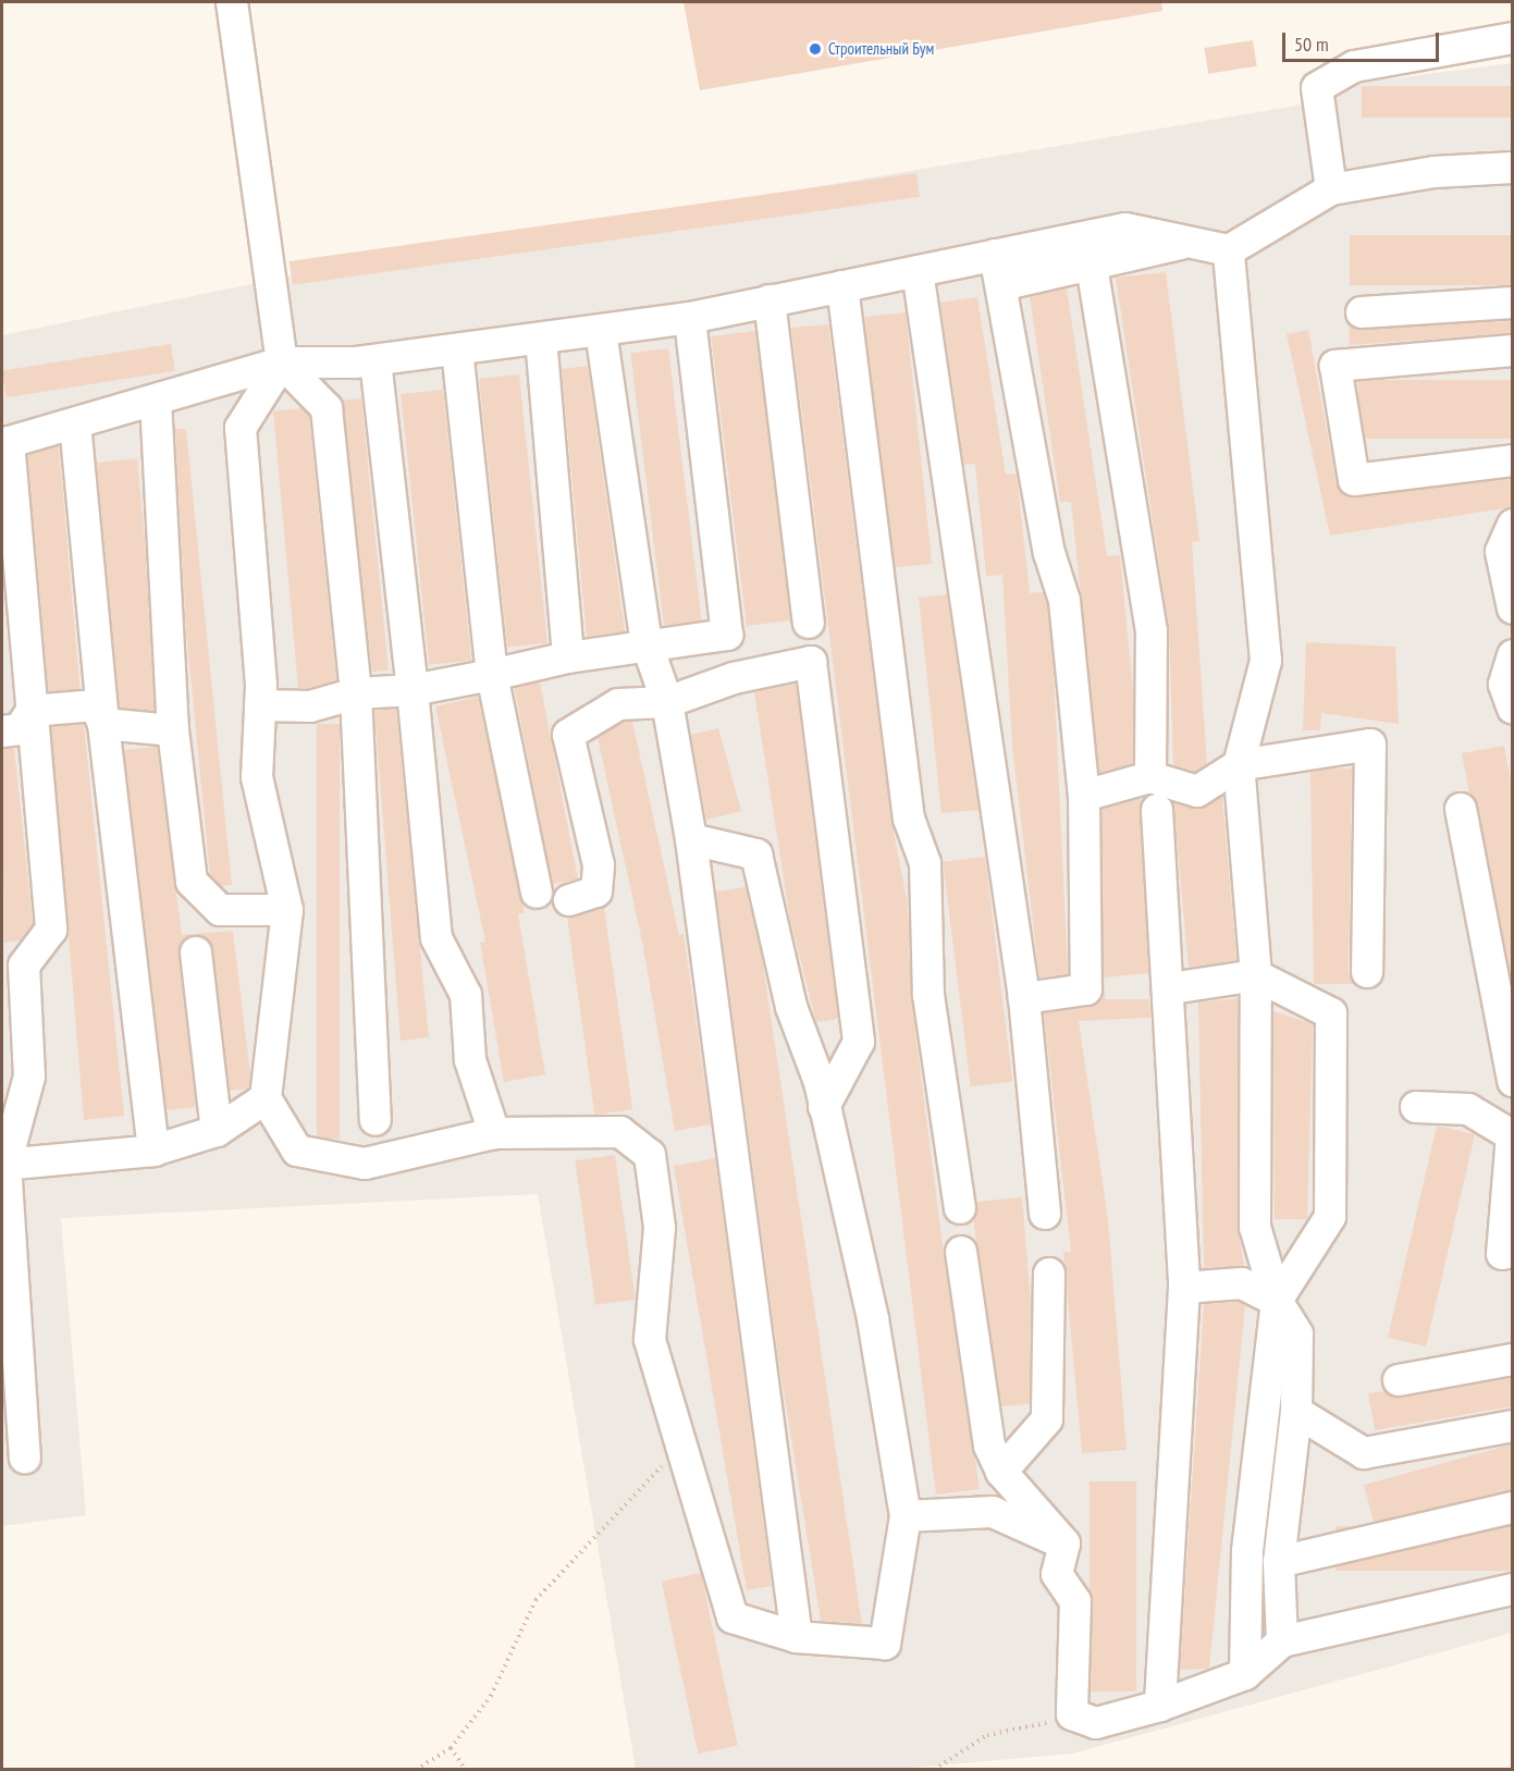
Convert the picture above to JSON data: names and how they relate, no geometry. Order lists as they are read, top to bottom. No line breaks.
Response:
{"places":["Строительный Бум"],"scale_bar":"50 m"}
